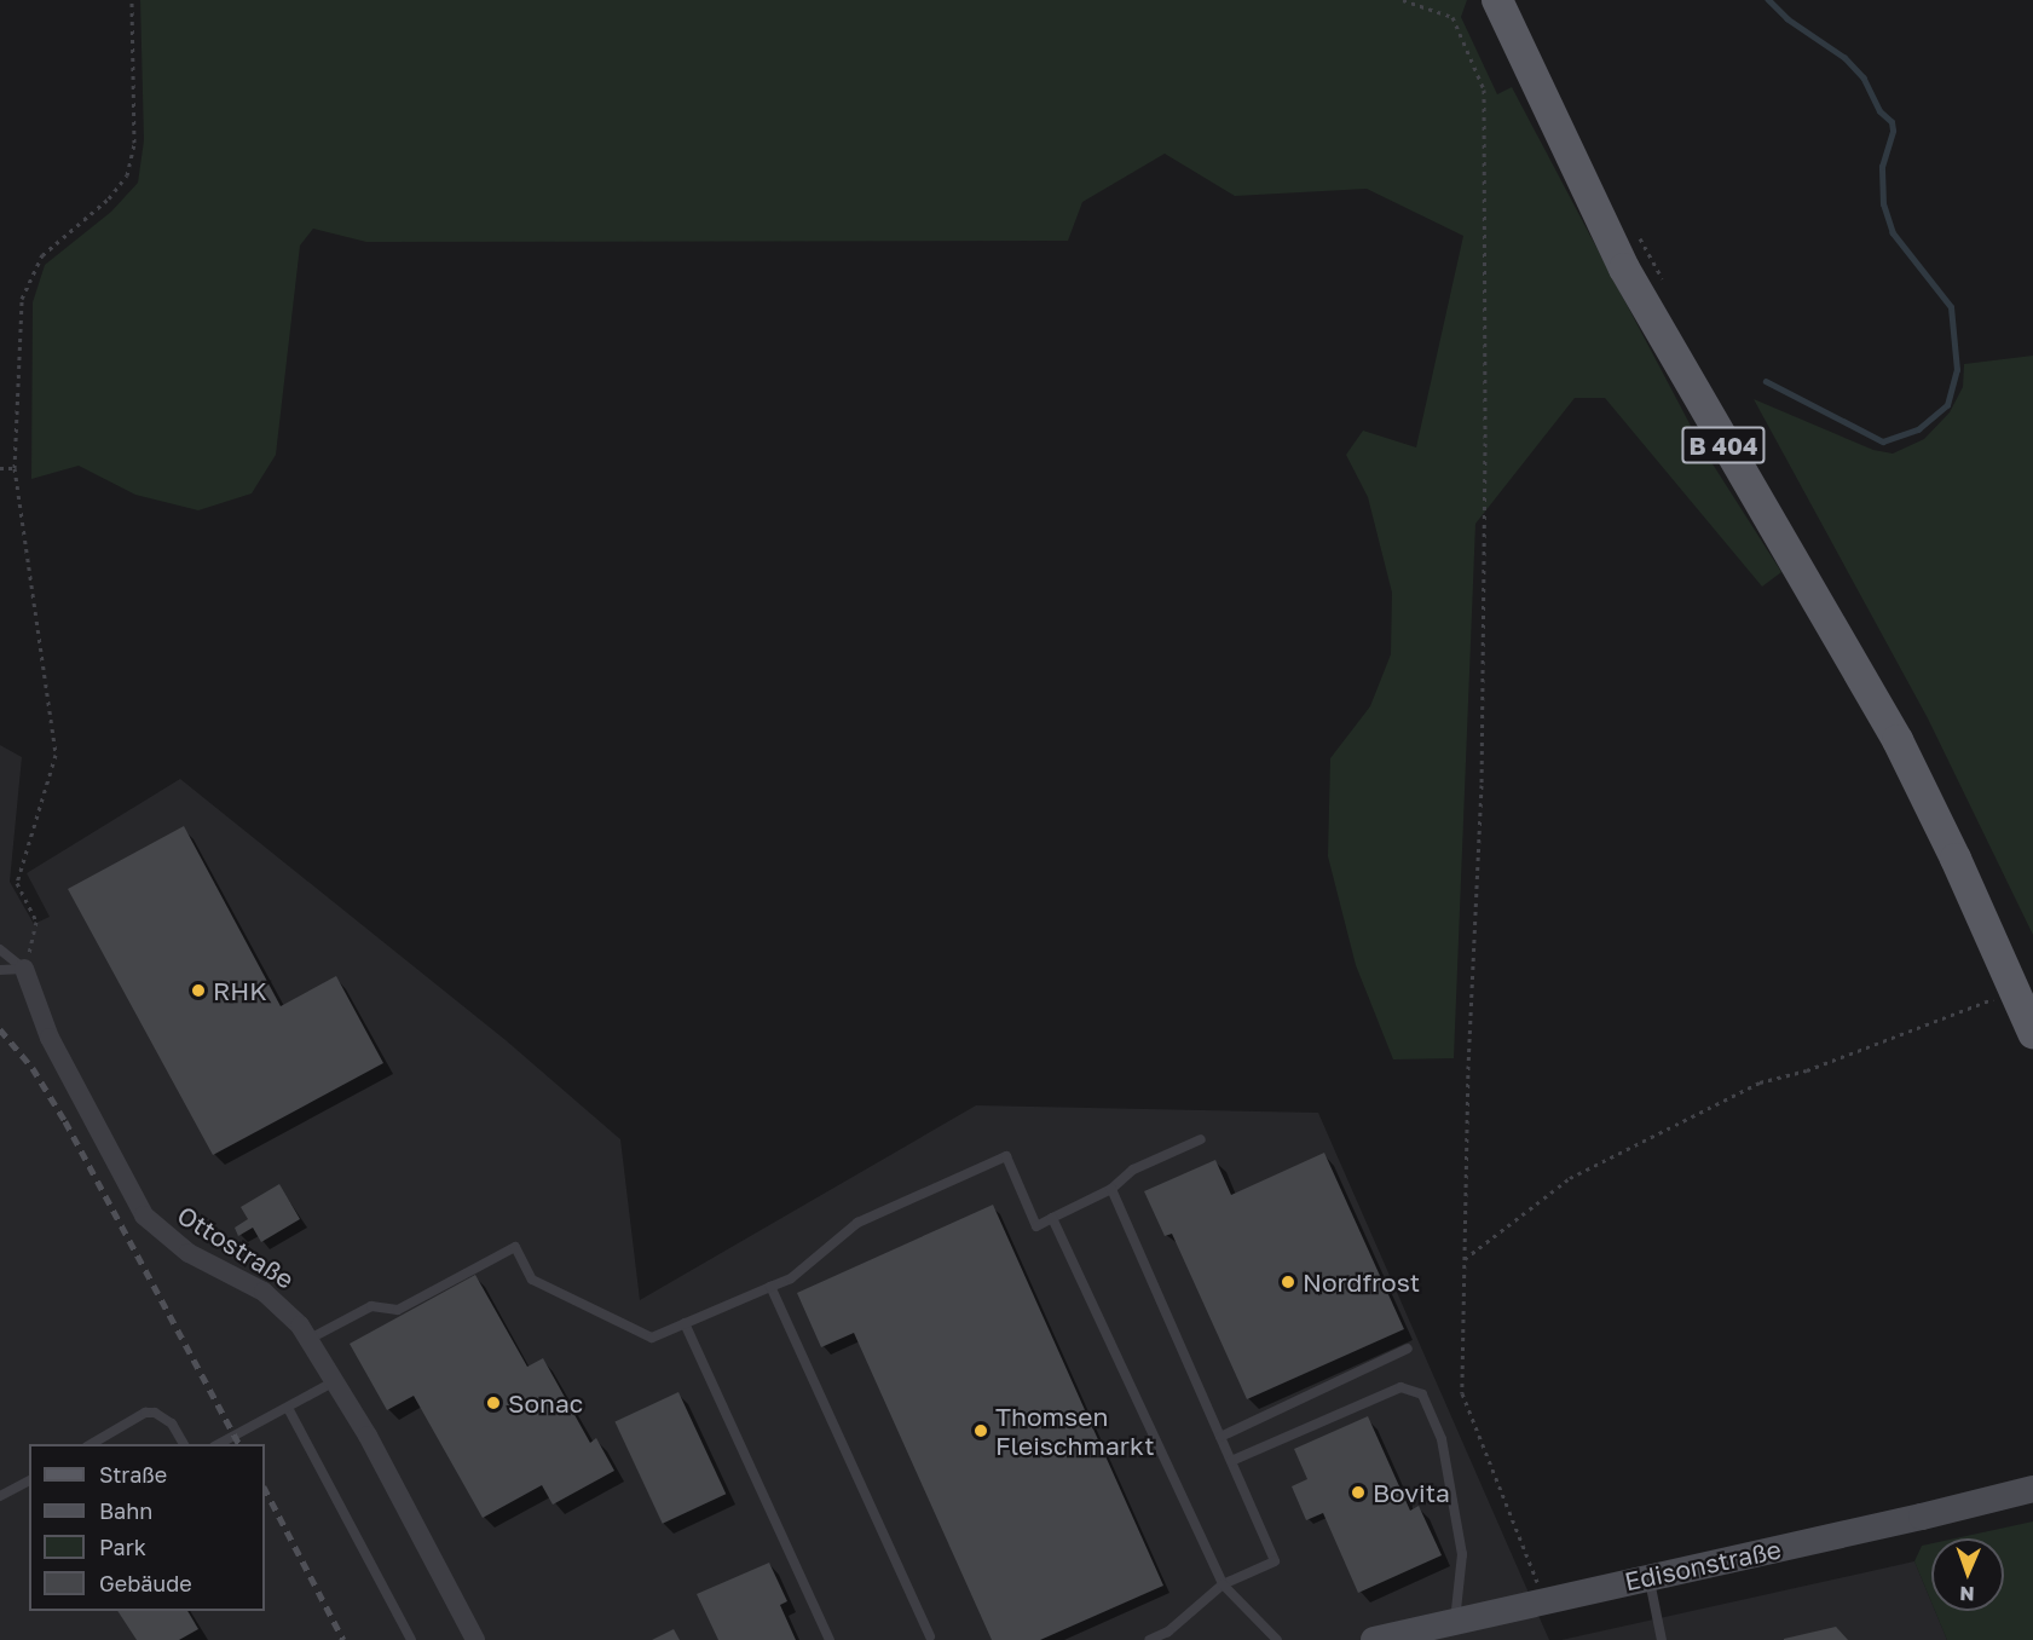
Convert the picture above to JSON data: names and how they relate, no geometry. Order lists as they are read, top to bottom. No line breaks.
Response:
{"streets":{"main road":["B 404"],"street":["Ottostraße","Edisonstraße"]},"places":["RHK","Nordfrost","Sonac","Thomsen Fleischmarkt","Bovita"],"legend":["Straße","Bahn","Park","Gebäude"],"north":"bottom"}
